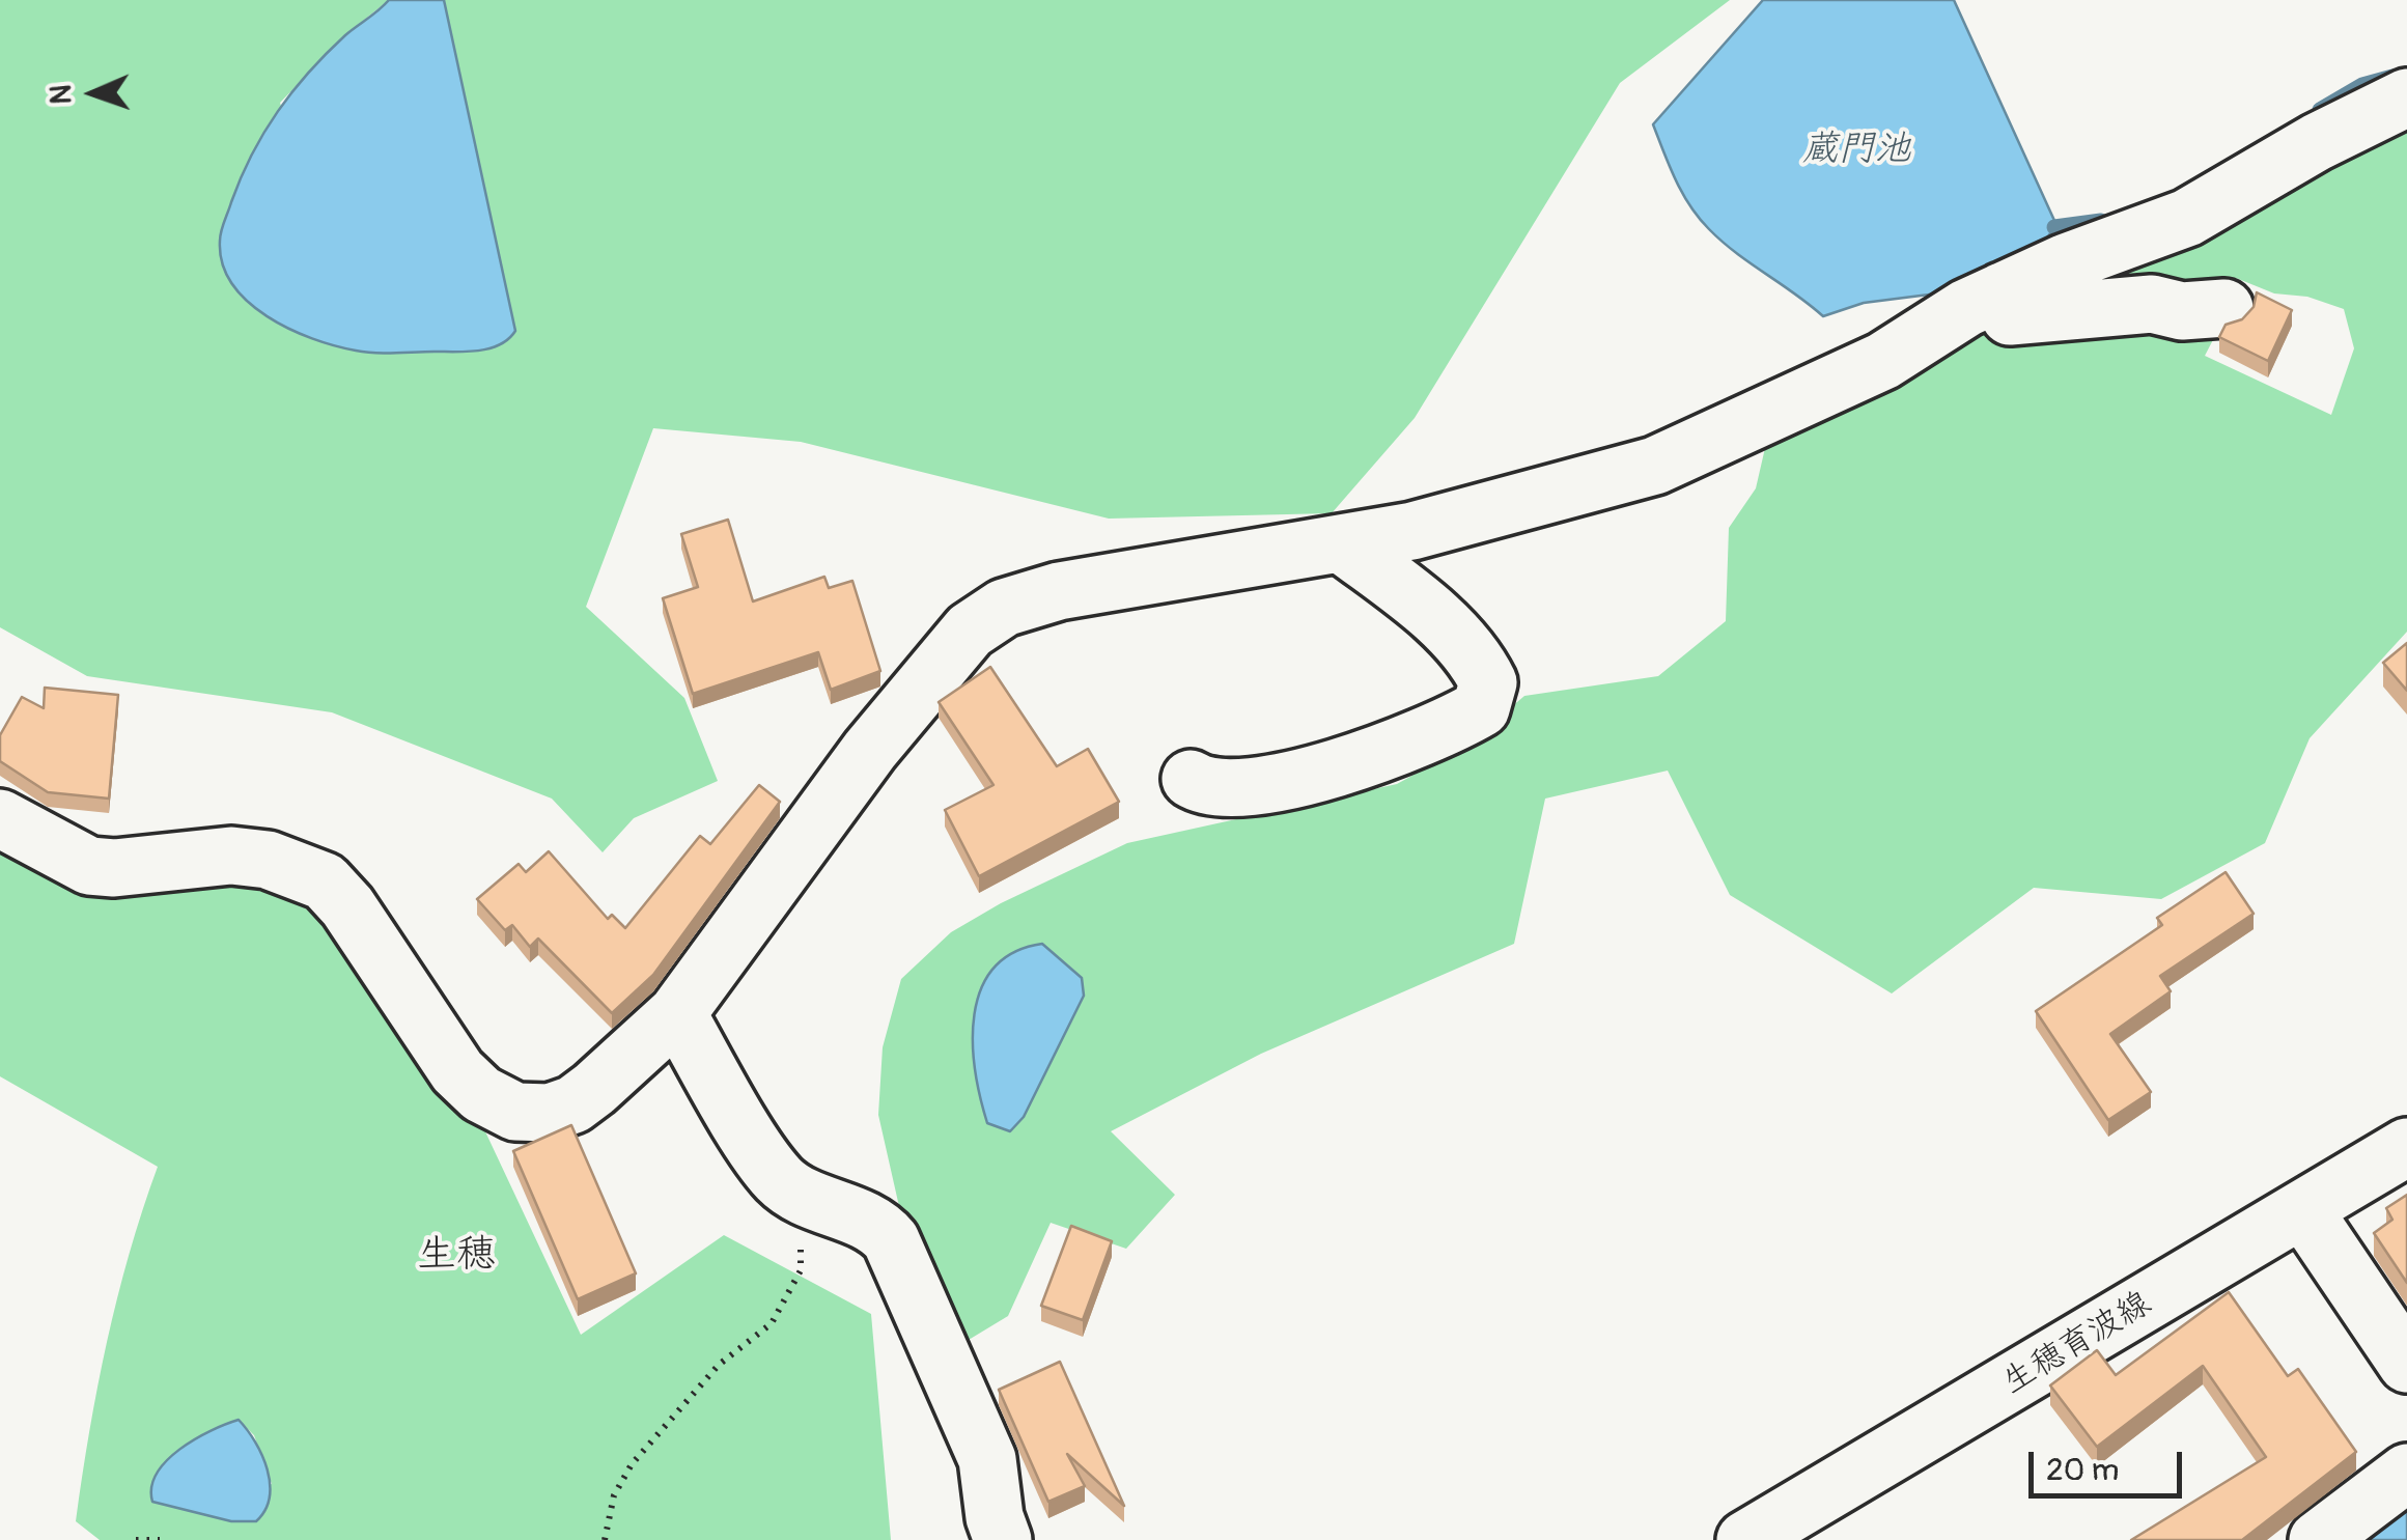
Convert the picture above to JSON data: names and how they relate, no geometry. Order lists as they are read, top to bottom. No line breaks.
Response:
{"streets":{"street":["生穂育波線"]},"districts":["生穂"],"water":["蔵門池"],"scale_bar":"20 m","north":"left"}
